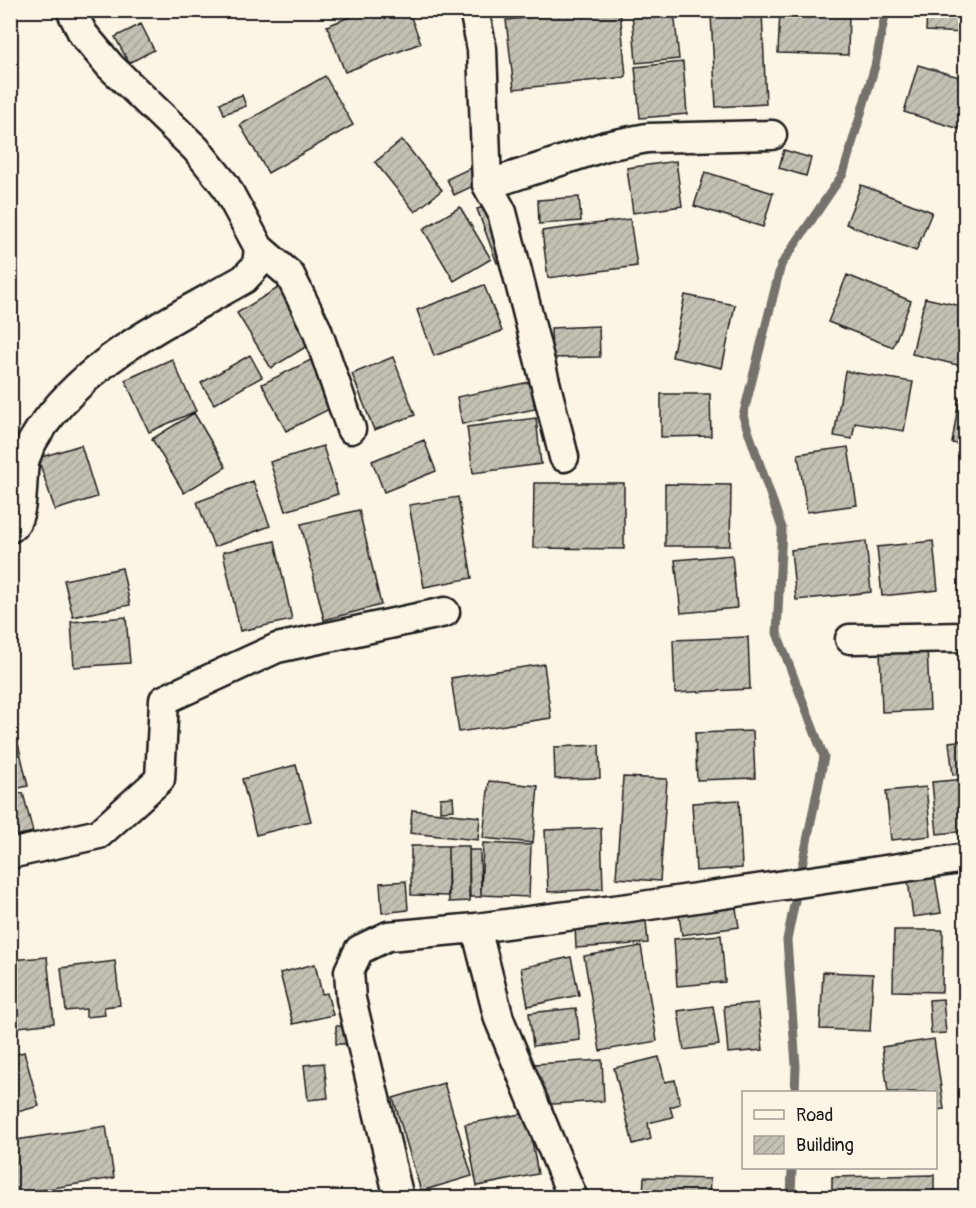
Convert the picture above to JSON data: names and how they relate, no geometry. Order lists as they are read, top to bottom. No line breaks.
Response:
{"legend":["Road","Building"]}
